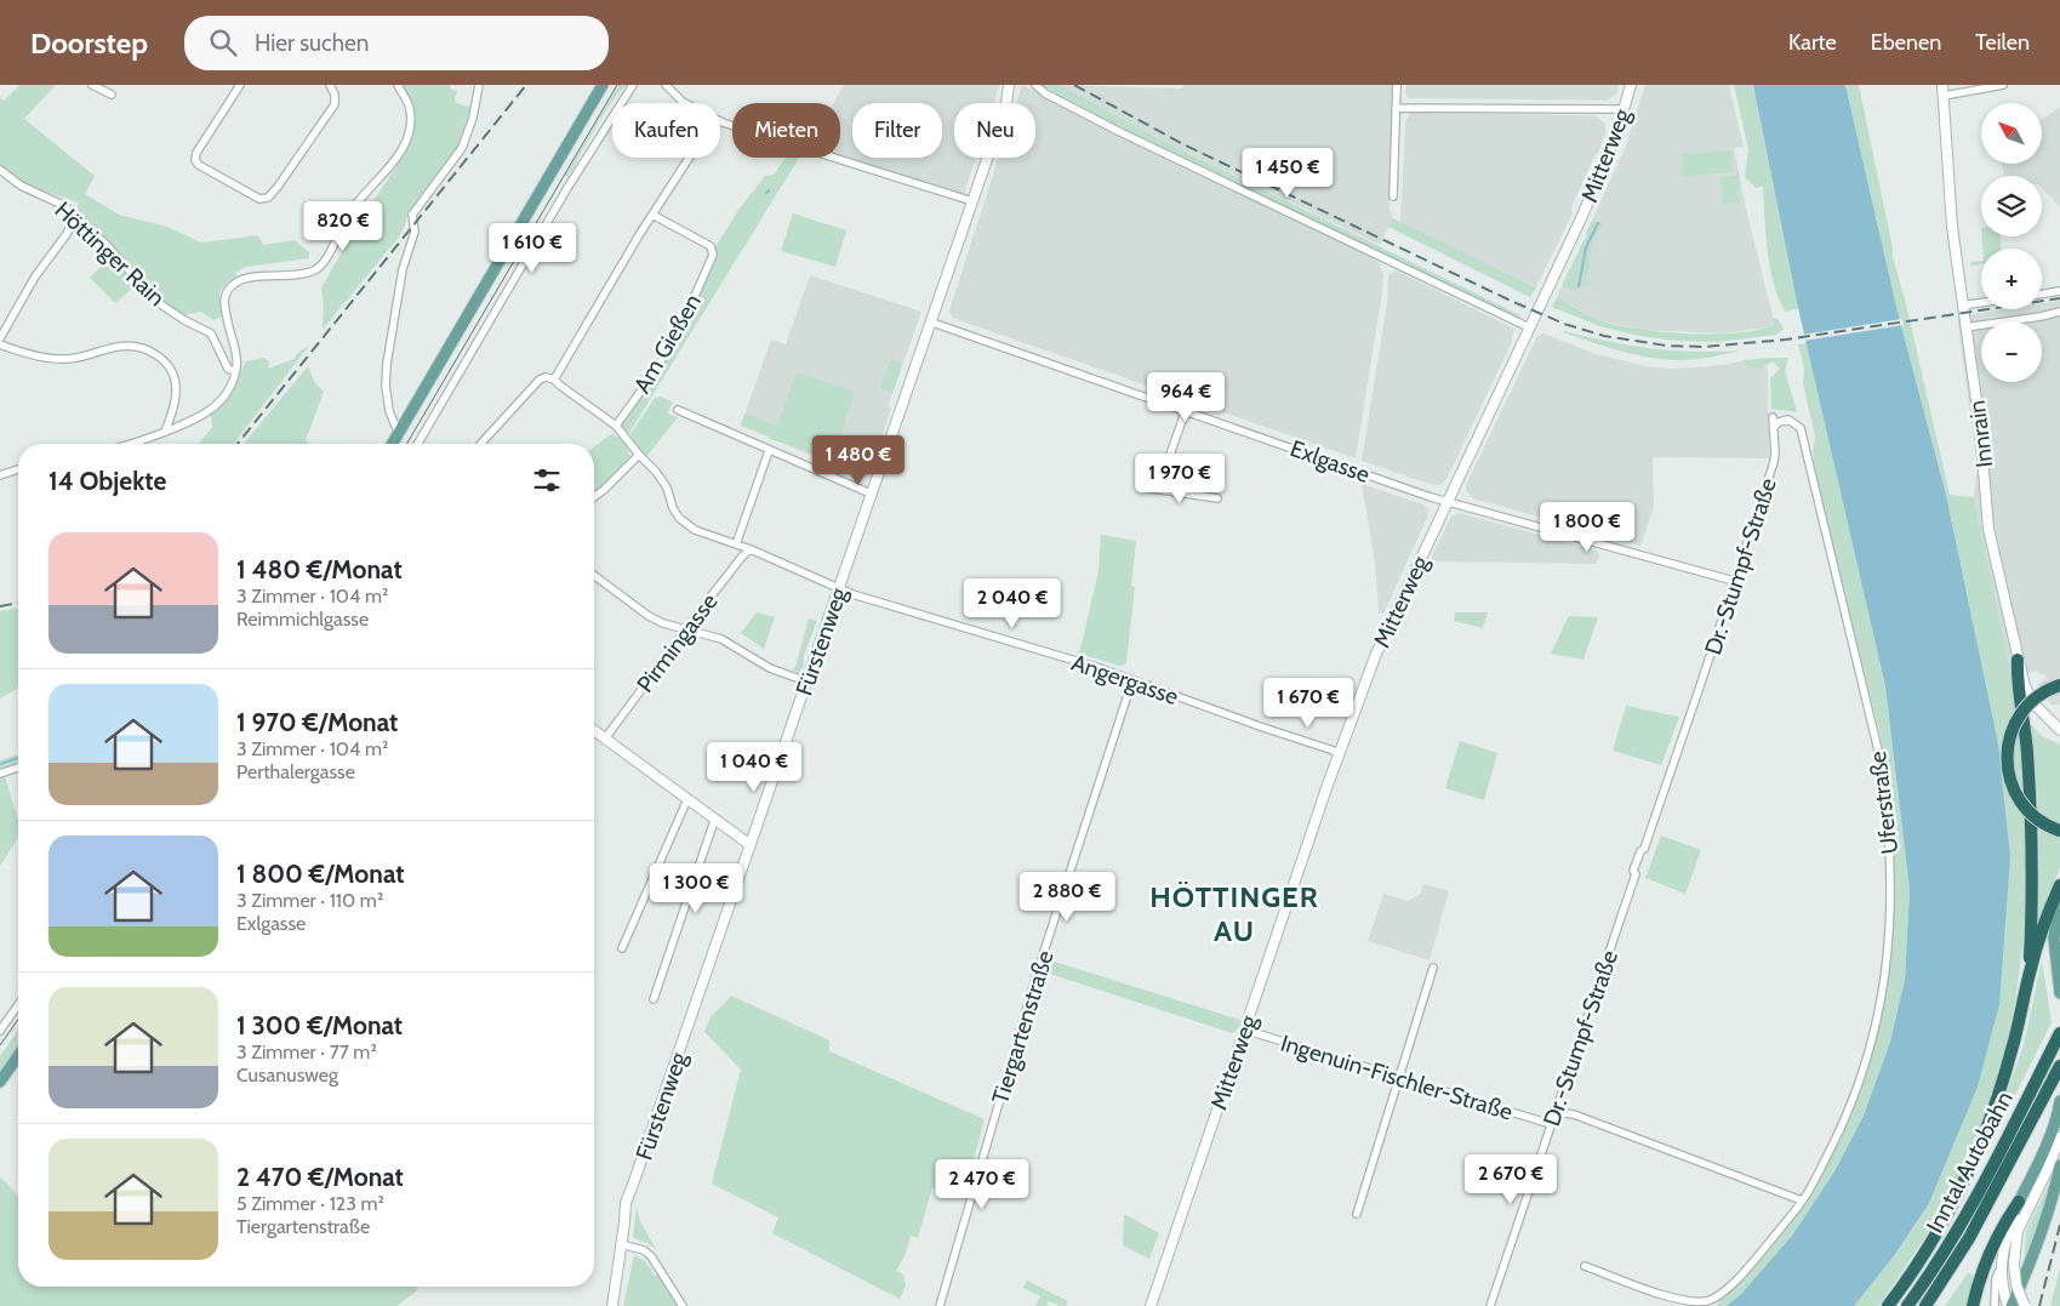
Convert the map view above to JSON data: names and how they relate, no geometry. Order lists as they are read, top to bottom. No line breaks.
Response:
{"streets":{"highway":["Inntal Autobahn"],"street":["Mitterweg","Höttinger Rain","Am Gießen","Innrain","Exlgasse","Dr.-Stumpf-Straße","Fürstenweg","Pirmingasse","Angergasse","Uferstraße","Tiergartenstraße","Ingenuin-Fischler-Straße"]},"crossings":[["Mitterweg","Exlgasse"],["Mitterweg","Angergasse"],["Mitterweg","Ingenuin-Fischler-Straße"],["Am Gießen","Angergasse"],["Exlgasse","Dr.-Stumpf-Straße"],["Exlgasse","Fürstenweg"],["Dr.-Stumpf-Straße","Uferstraße"],["Dr.-Stumpf-Straße","Ingenuin-Fischler-Straße"],["Fürstenweg","Angergasse"],["Pirmingasse","Angergasse"],["Angergasse","Tiergartenstraße"]],"districts":["HÖTTINGER AU"],"north":"top left","page":{"header":"Doorstep","search":"Hier suchen","nav":["Karte","Ebenen","Teilen"],"map_buttons":["+","−"],"chip":["Kaufen","Mieten","Filter","Neu"],"price":["1 450 €","820 €","1 610 €","964 €","1 480 €","1 970 €","1 800 €","2 040 €","1 670 €","1 040 €","1 300 €","2 880 €","2 670 €","2 470 €"],"heading":"14 Objekte","list":[{"name":"1 480 €/Monat","note":"3 Zimmer · 104 m² · Reimmichlgasse"},{"name":"1 970 €/Monat","note":"3 Zimmer · 104 m² · Perthalergasse"},{"name":"1 800 €/Monat","note":"3 Zimmer · 110 m² · Exlgasse"},{"name":"1 300 €/Monat","note":"3 Zimmer · 77 m² · Cusanusweg"},{"name":"2 470 €/Monat","note":"5 Zimmer · 123 m² · Tiergartenstraße"}]}}
